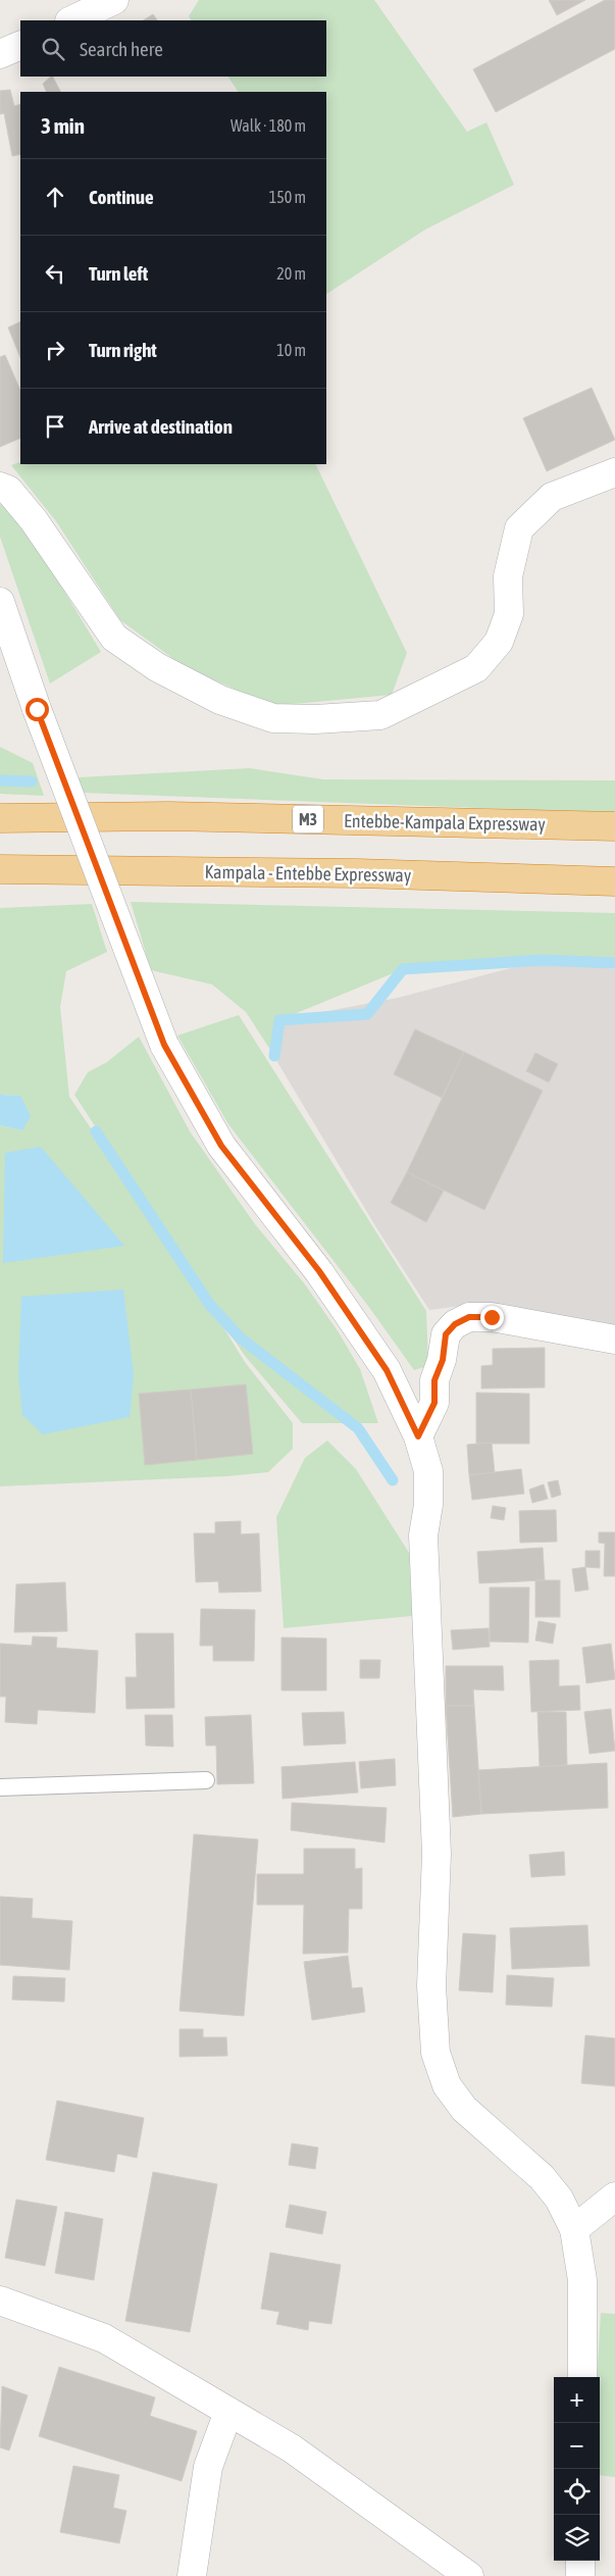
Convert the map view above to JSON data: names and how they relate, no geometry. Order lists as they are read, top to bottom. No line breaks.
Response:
{"streets":{"highway":["M3","Entebbe-Kampala Expressway","Kampala - Entebbe Expressway"]},"page":{"search":"Search here","heading":["3 min","Walk · 180 m"],"list":[["Continue","150 m"],["Turn left","20 m"],["Turn right","10 m"],"Arrive at destination"],"map_buttons":["+","−"]}}
